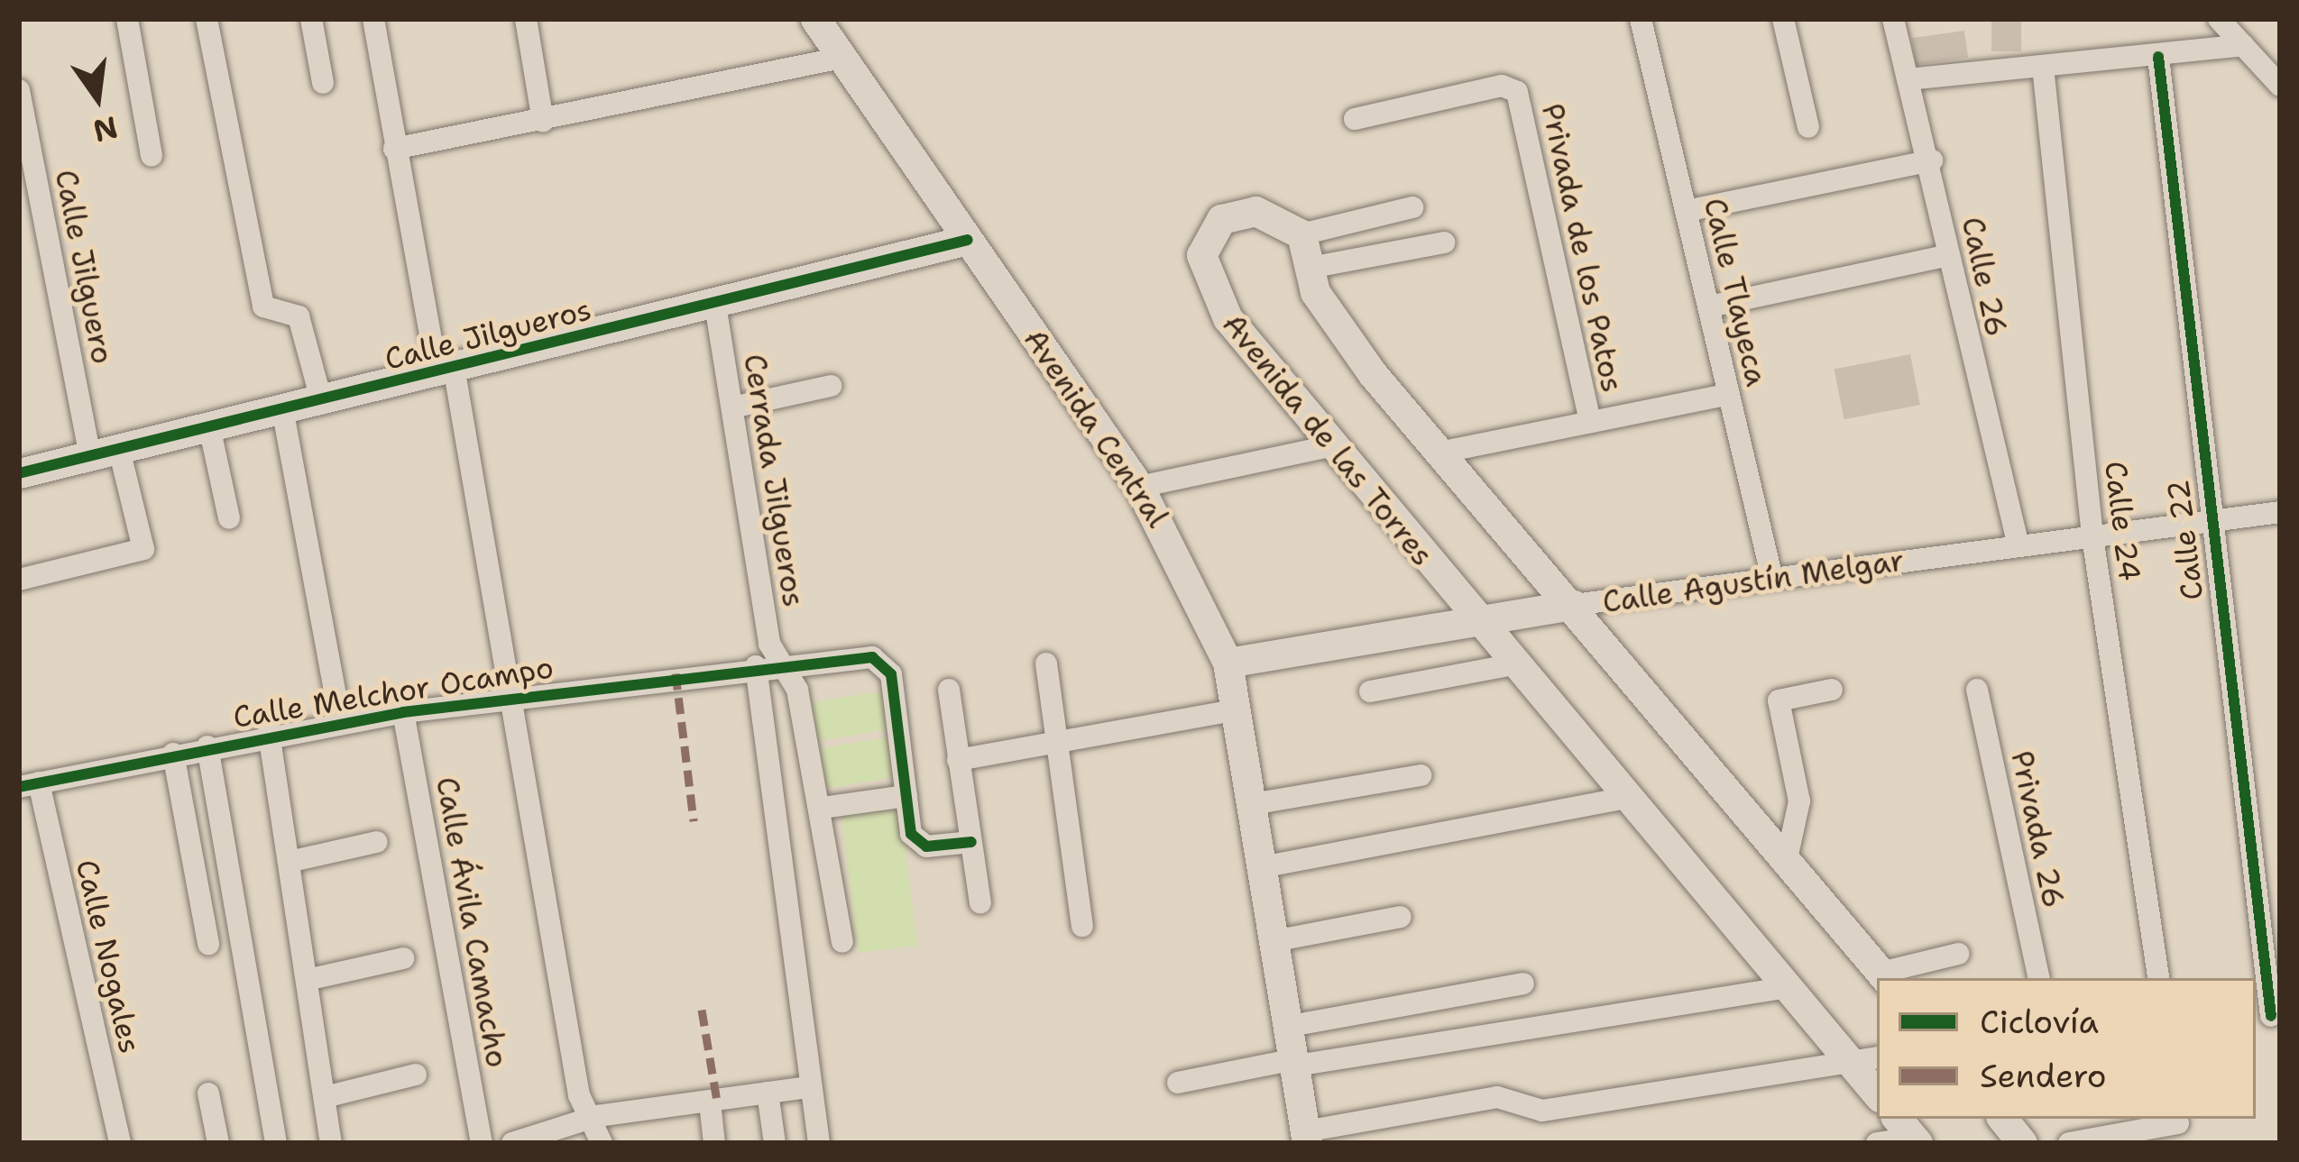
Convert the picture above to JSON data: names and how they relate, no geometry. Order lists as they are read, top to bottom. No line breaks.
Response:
{"streets":{"main road":["Calle Jilgueros","Avenida Central","Avenida de las Torres","Calle Agustín Melgar"],"street":["Privada de los Patos","Calle Jilguero","Calle 26","Calle Tlayeca","Cerrada Jilgueros","Calle 24","Calle 22","Calle Melchor Ocampo","Privada 26","Calle Ávila Camacho","Calle Nogales"]},"crossings":[["Calle Jilguero","Calle Jilgueros"],["Calle 26","Calle Agustín Melgar"],["Calle Tlayeca","Calle Agustín Melgar"],["Calle Jilgueros","Avenida Central"],["Calle Jilgueros","Cerrada Jilgueros"],["Avenida Central","Calle Agustín Melgar"],["Avenida de las Torres","Calle Agustín Melgar"],["Cerrada Jilgueros","Calle Melchor Ocampo"],["Calle 24","Calle Agustín Melgar"],["Calle 22","Calle Agustín Melgar"],["Calle Melchor Ocampo","Calle Ávila Camacho"],["Calle Melchor Ocampo","Calle Nogales"]],"legend":["Ciclovía","Sendero"],"north":"bottom"}
